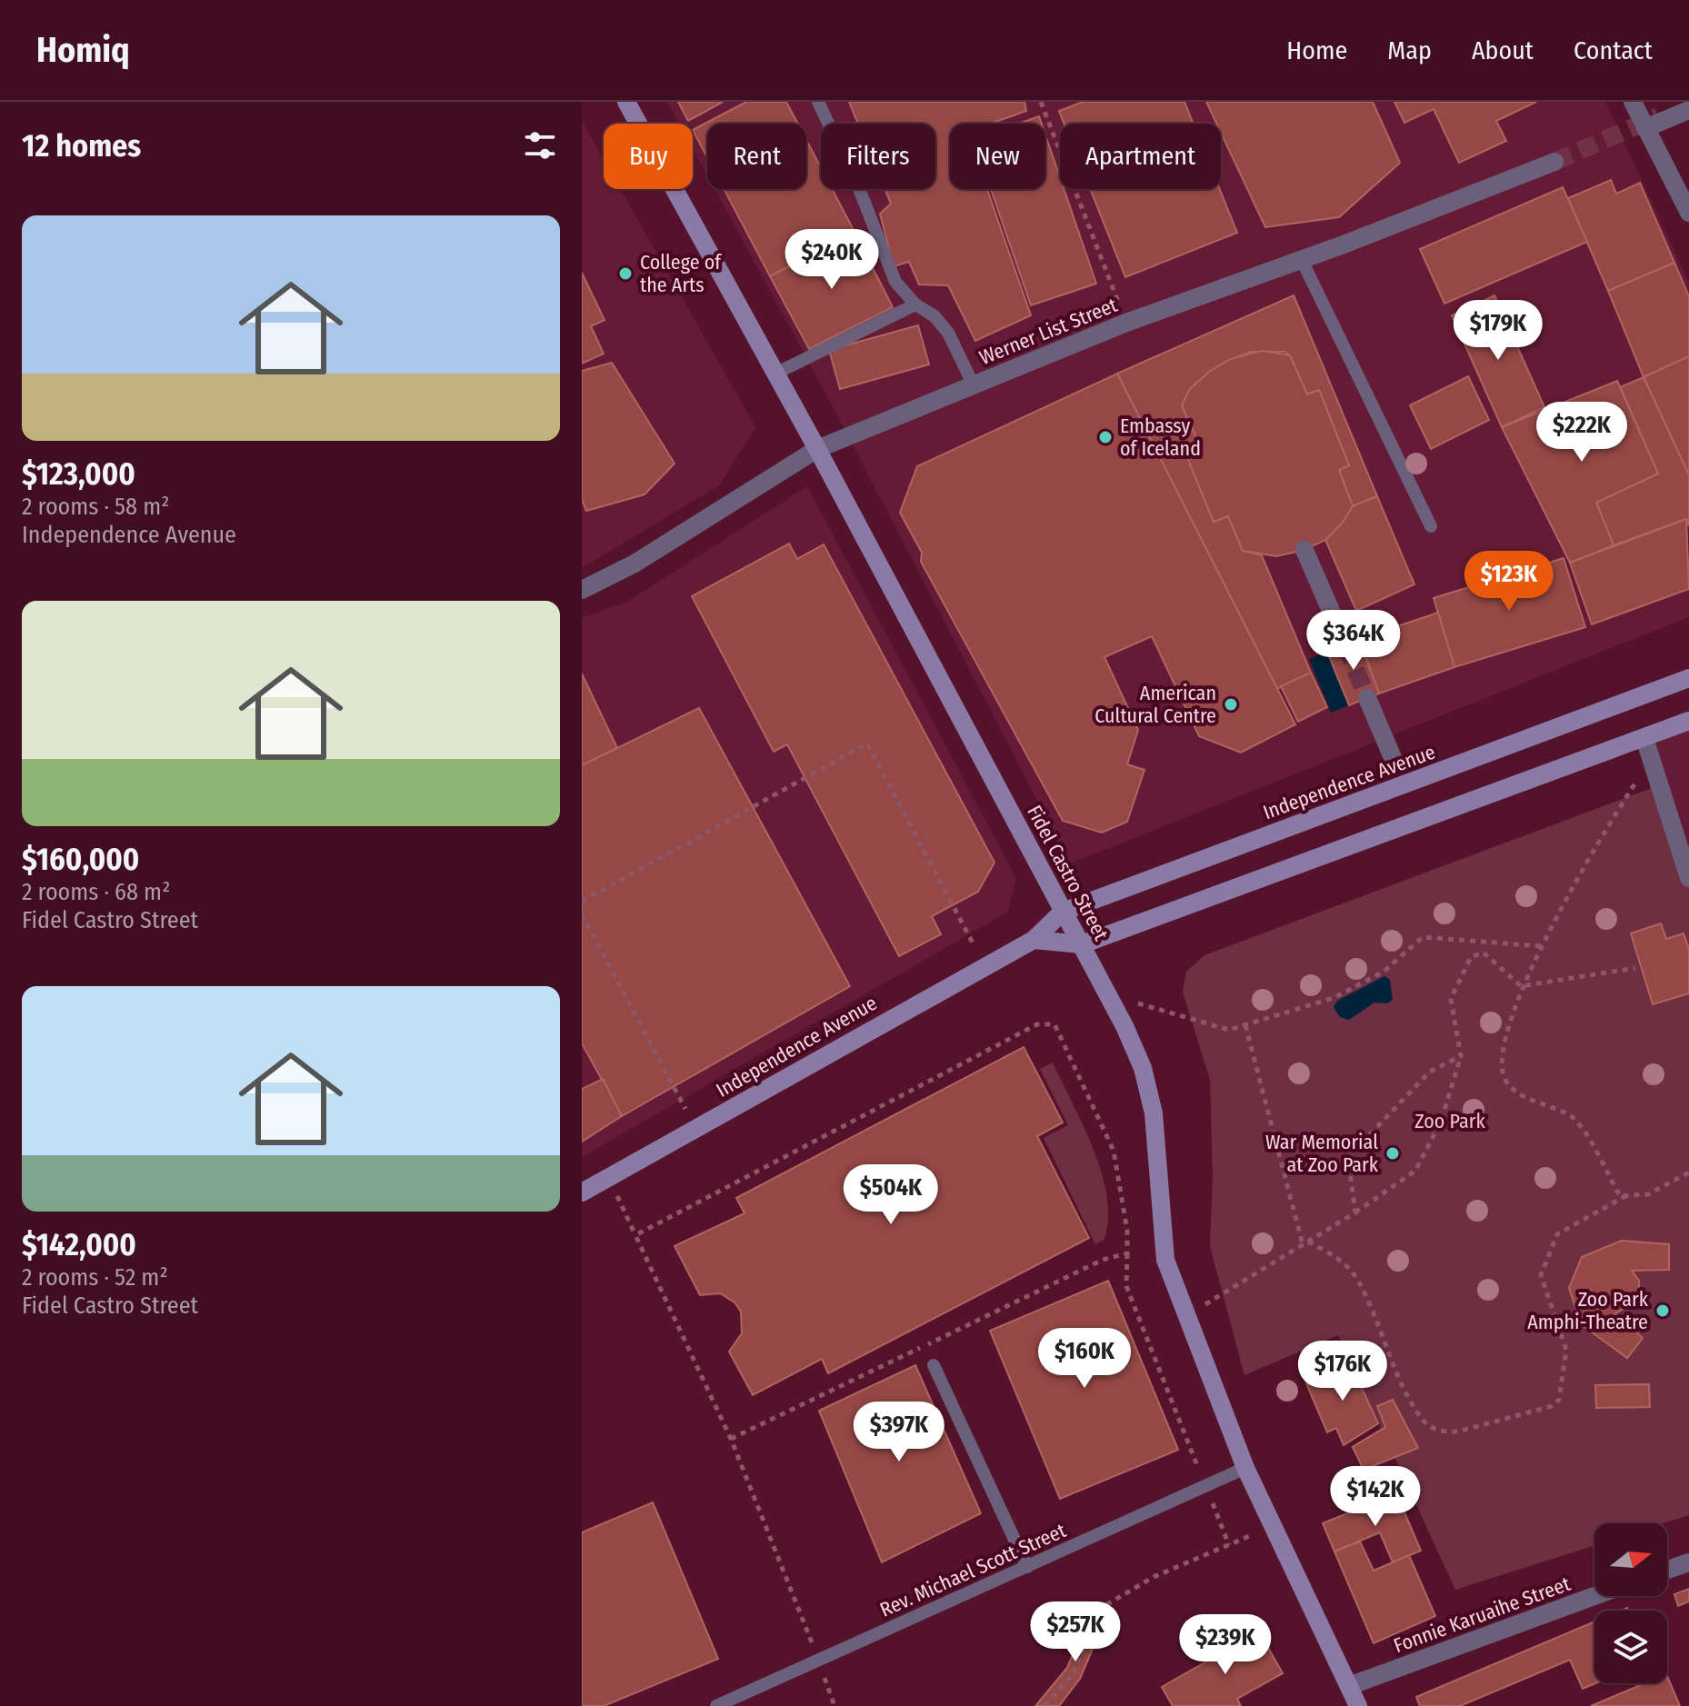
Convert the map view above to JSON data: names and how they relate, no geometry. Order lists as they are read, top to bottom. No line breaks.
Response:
{"streets":{"main road":["Independence Avenue","Fidel Castro Street"],"street":["Werner List Street","Fonnie Karuaihe Street"],"lane":["Rev. Michael Scott Street"]},"crossings":[["Werner List Street","Fidel Castro Street"],["Independence Avenue","Fidel Castro Street"],["Fidel Castro Street","Rev. Michael Scott Street"],["Fidel Castro Street","Fonnie Karuaihe Street"]],"parks":["Zoo Park"],"places":["College of the Arts","Embassy of Iceland","American Cultural Centre","War Memorial at Zoo Park","Zoo Park Amphi-Theatre"],"north":"right","page":{"header":"Homiq","nav":["Home","Map","About","Contact"],"heading":"12 homes","chip":["Buy","Rent","Filters","New","Apartment"],"list":[{"name":"$123,000","note":"2 rooms · 58 m² · Independence Avenue"},{"name":"$160,000","note":"2 rooms · 68 m² · Fidel Castro Street"},{"name":"$142,000","note":"2 rooms · 52 m² · Fidel Castro Street"}],"price":["$240K","$179K","$222K","$123K","$364K","$504K","$160K","$176K","$397K","$142K","$257K","$239K"]}}
